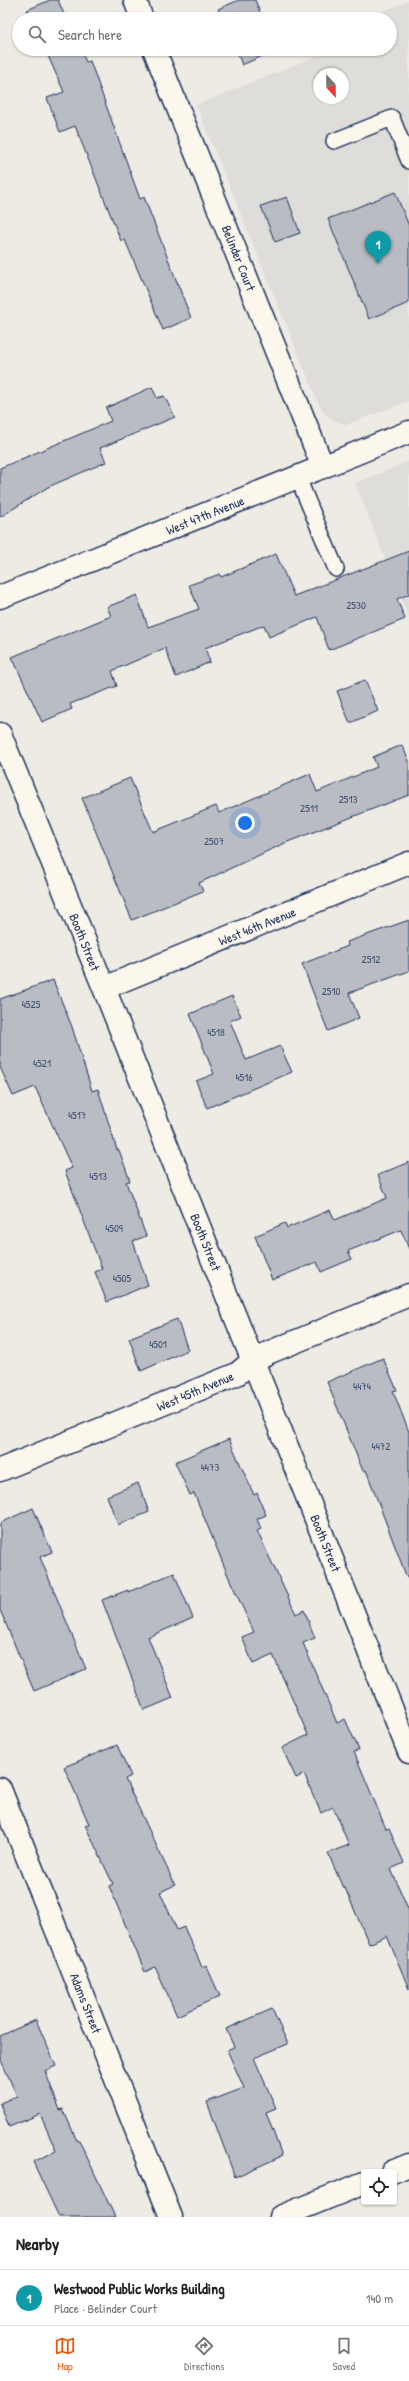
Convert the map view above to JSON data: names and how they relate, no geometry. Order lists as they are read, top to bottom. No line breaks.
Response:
{"streets":{"street":["Belinder Court","West 47th Avenue","West 46th Avenue","Booth Street","West 45th Avenue","Adams Street"]},"crossings":[["Belinder Court","West 47th Avenue"],["West 46th Avenue","Booth Street"],["Booth Street","West 45th Avenue"]],"house_numbers":["2530","2513","2511","2507","2512","2510","4525","4518","4521","4516","4517","4513","4509","4505","4501","4474","4472","4473"],"north":"bottom","page":{"search":"Search here","pins":"1","heading":"Nearby","list":[{"mark":"1","name":"Westwood Public Works Building","note":"Place · Belinder Court","value":"140 m"}],"nav":["Map","Directions","Saved"]}}
